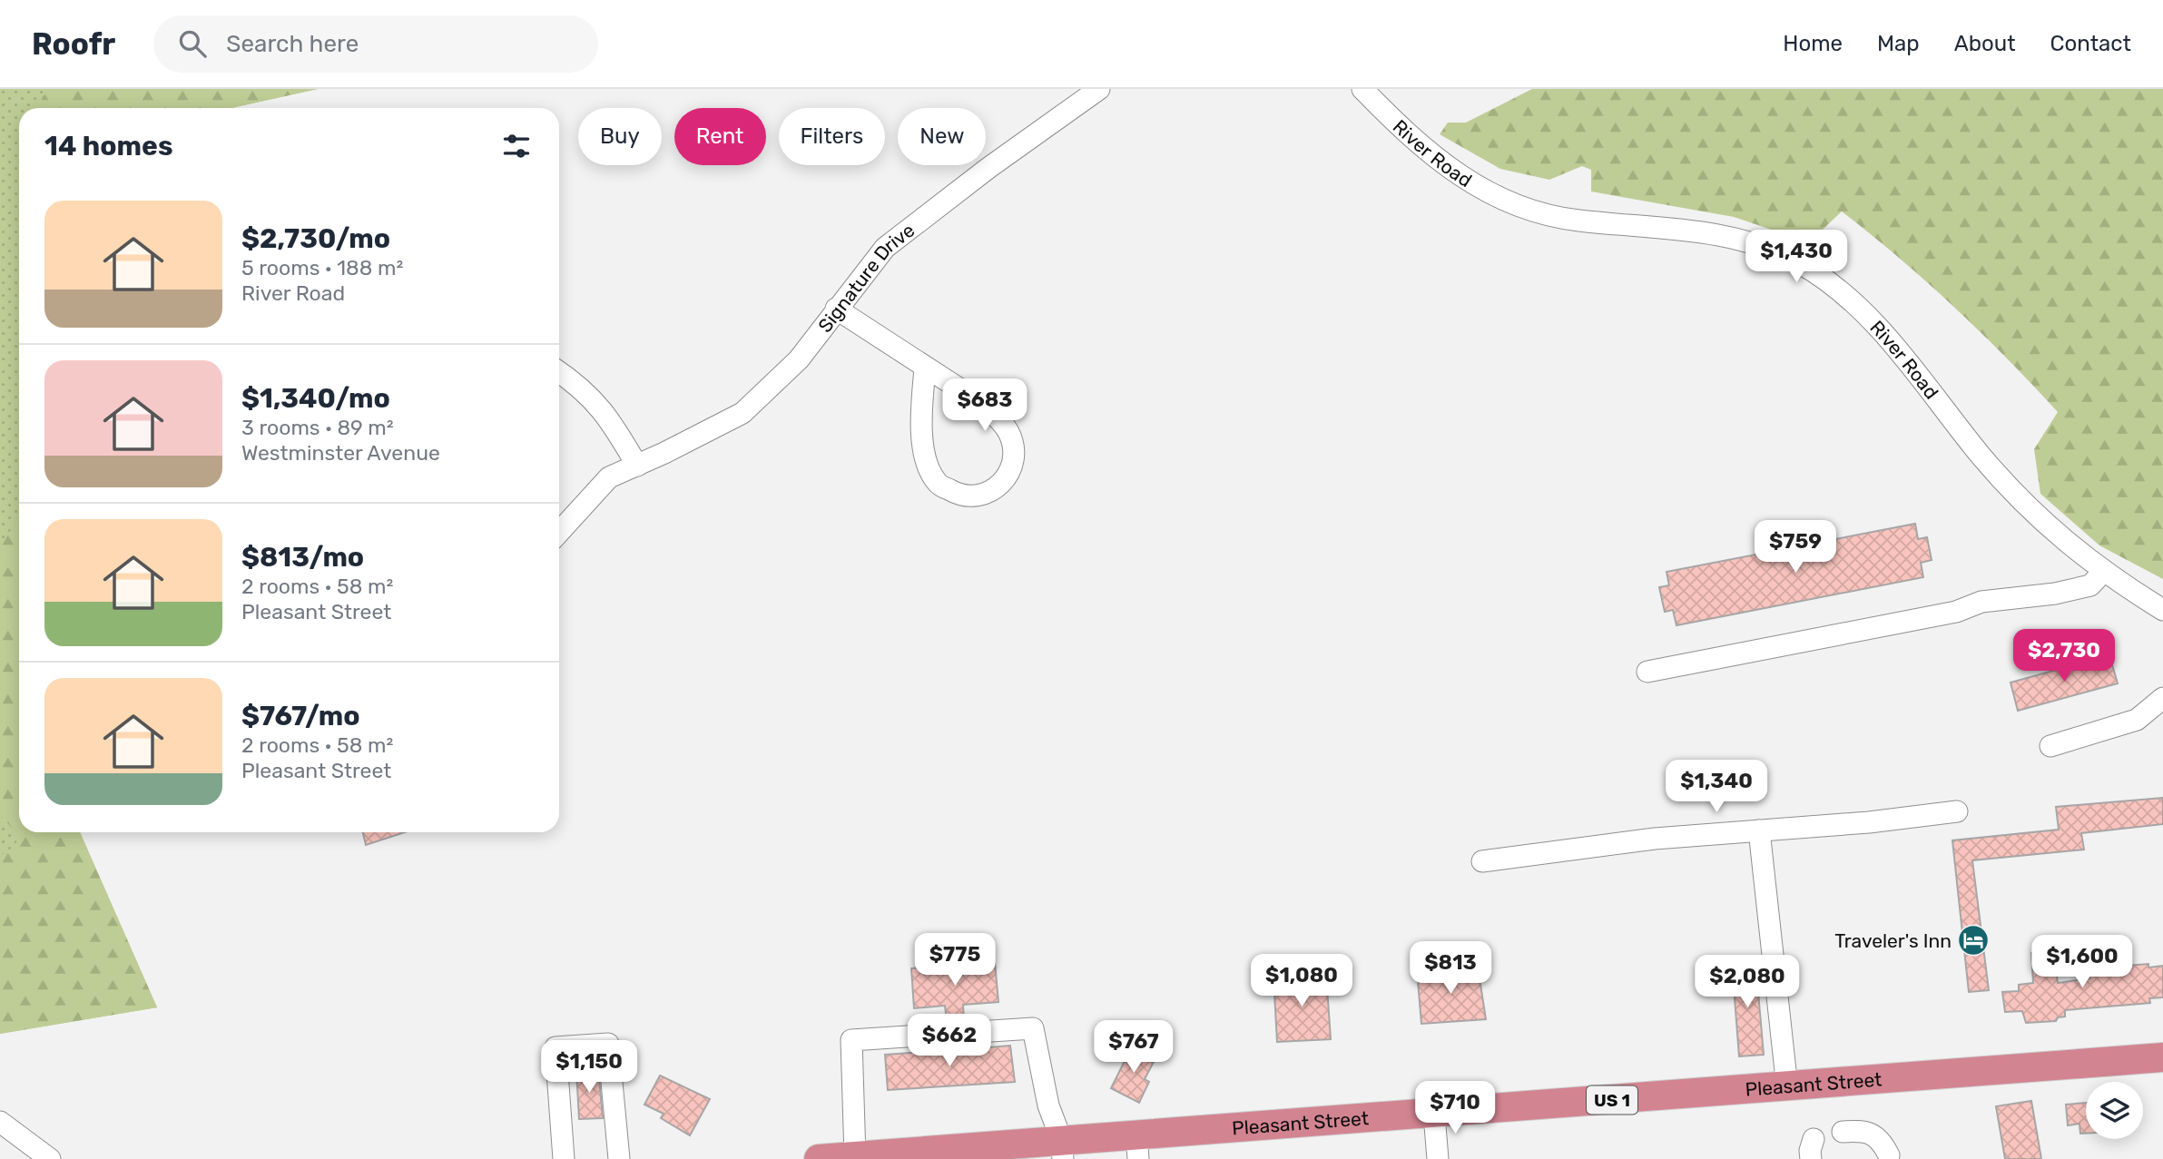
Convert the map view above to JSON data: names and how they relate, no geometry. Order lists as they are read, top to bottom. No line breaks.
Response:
{"streets":{"highway":["Pleasant Street","US 1"],"street":["River Road","Signature Drive"]},"places":{"hotel":["Traveler's Inn"]},"page":{"header":"Roofr","search":"Search here","nav":["Home","Map","About","Contact"],"chip":["Buy","Rent","Filters","New"],"heading":"14 homes","list":[{"name":"$2,730/mo","note":"5 rooms · 188 m² · River Road"},{"name":"$1,340/mo","note":"3 rooms · 89 m² · Westminster Avenue"},{"name":"$813/mo","note":"2 rooms · 58 m² · Pleasant Street"},{"name":"$767/mo","note":"2 rooms · 58 m² · Pleasant Street"}],"price":["$1,430","$683","$759","$2,730","$1,340","$775","$1,600","$813","$1,080","$2,080","$662","$767","$1,150","$710"]}}
